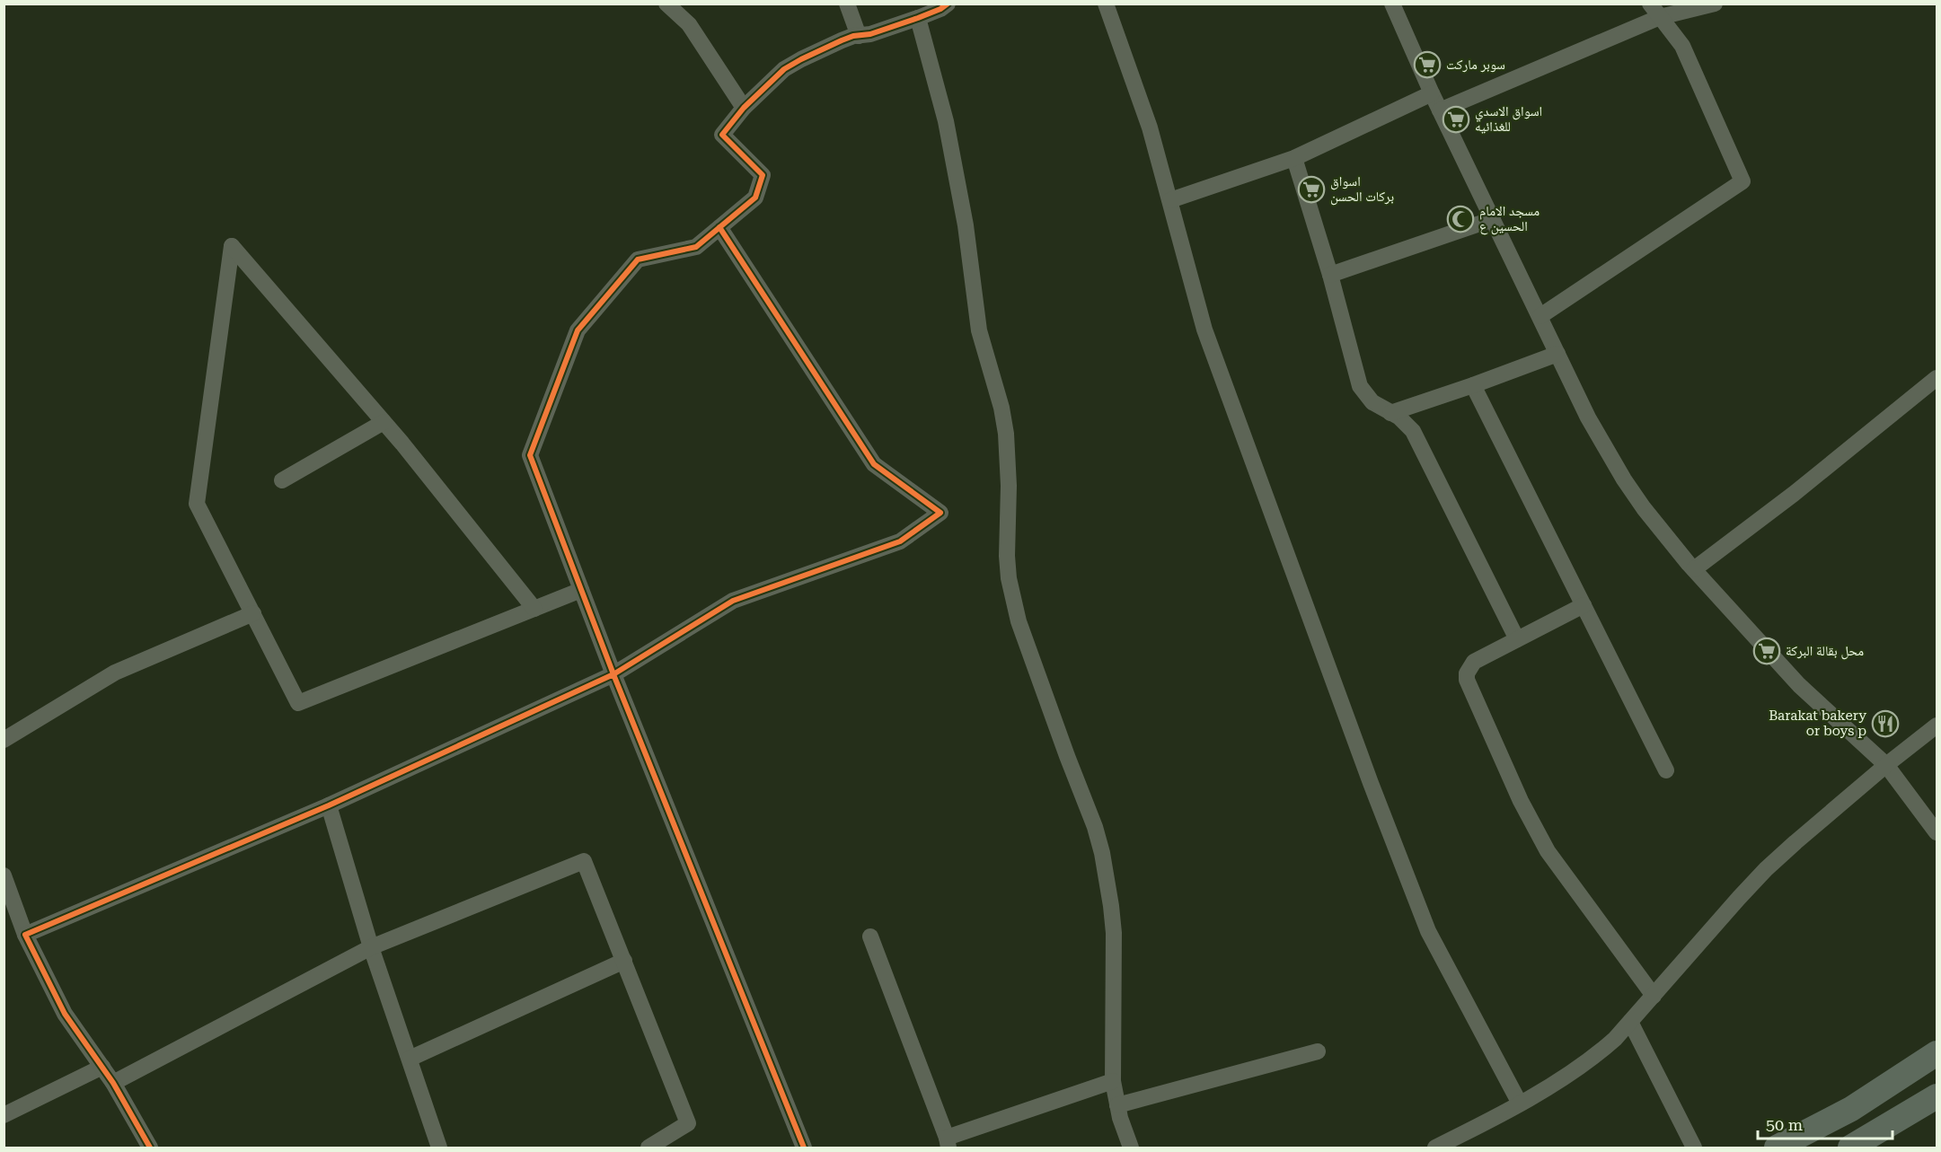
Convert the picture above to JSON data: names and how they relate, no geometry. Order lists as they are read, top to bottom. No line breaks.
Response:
{"places":{"supermarket":["سوبر ماركت","اسواق الاسدي للغذائيه","اسواق بركات الحسن","محل بقالة البركة"],"mosque":["مسجد الامام الحسين ع"],"restaurant":["Barakat bakery or boys p"]},"scale_bar":"50 m"}
